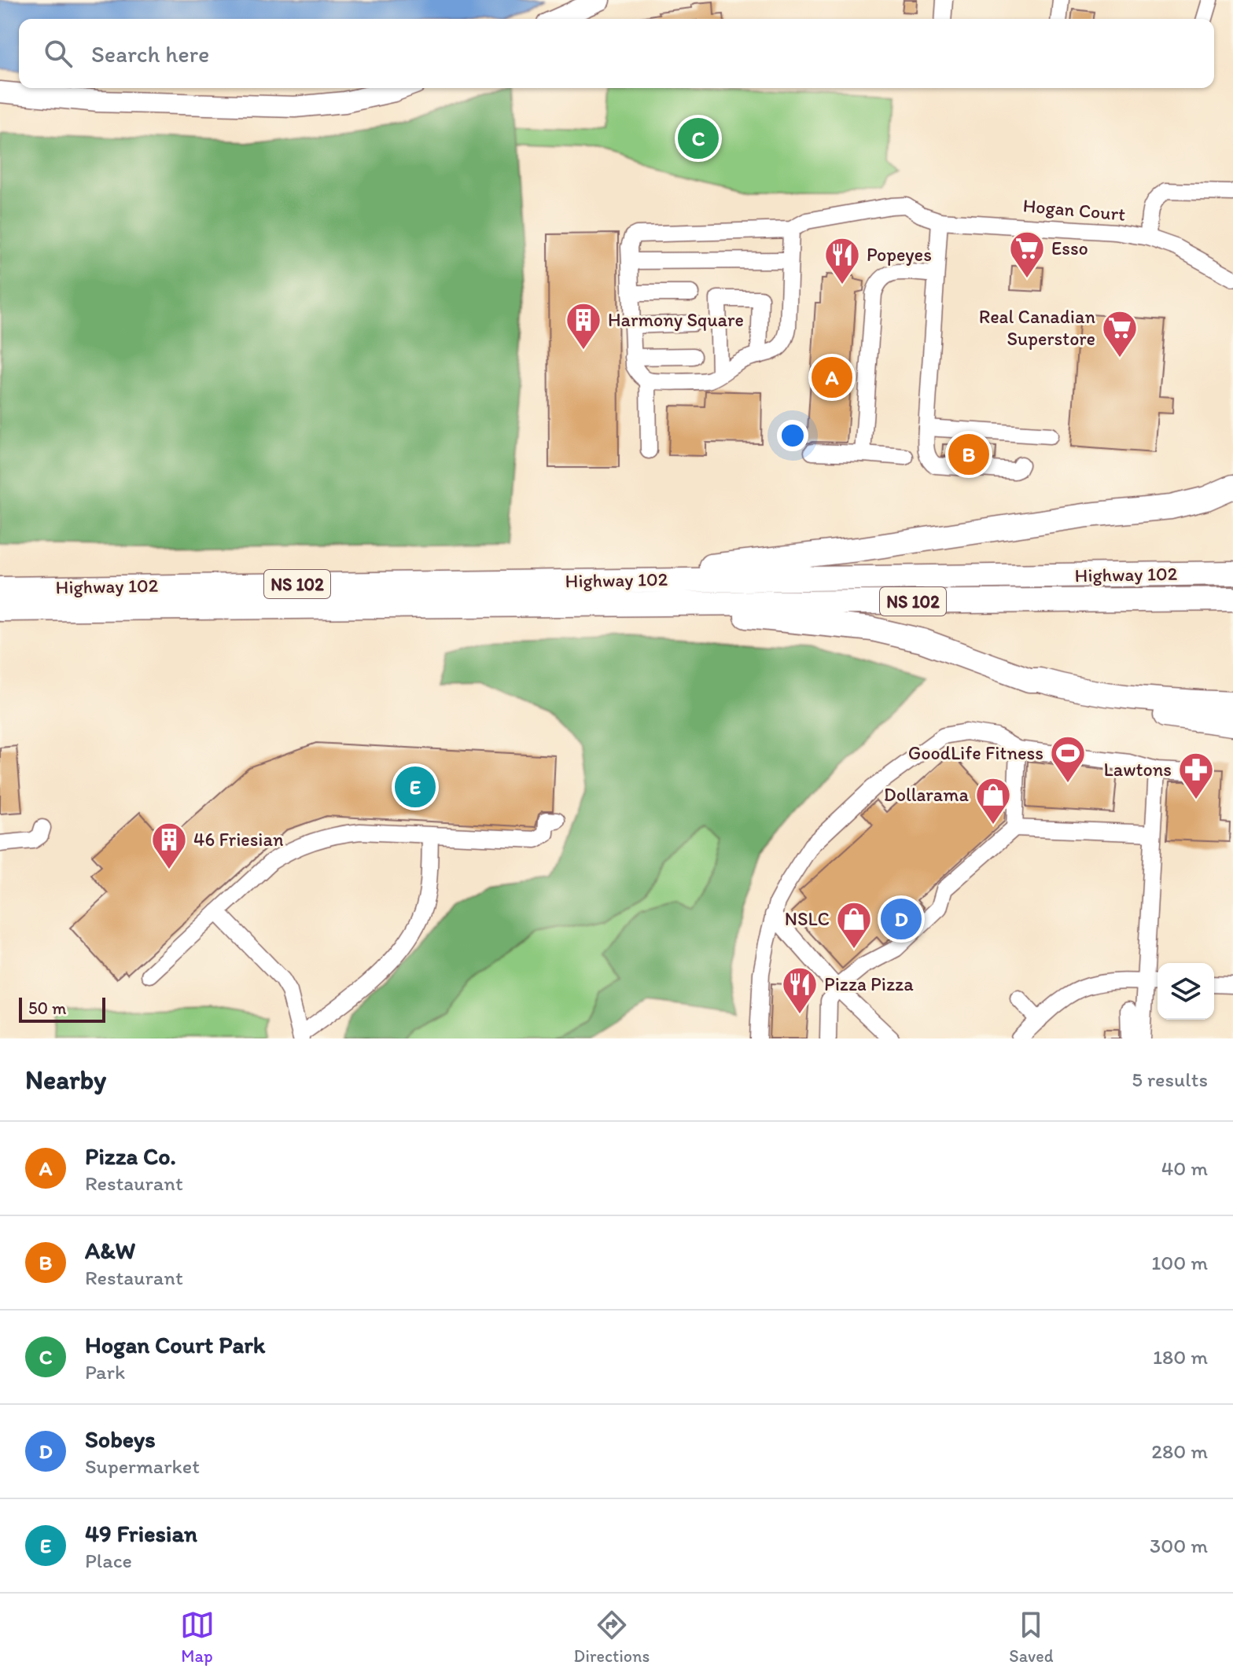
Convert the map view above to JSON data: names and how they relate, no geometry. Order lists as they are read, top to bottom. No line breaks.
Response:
{"streets":{"highway":["Highway 102","NS 102"],"street":["Hogan Court"]},"places":{"supermarket":["Esso","Real Canadian Superstore"],"restaurant":["Popeyes","Pizza Pizza"],"building":["Harmony Square","46 Friesian"],"sports":["GoodLife Fitness"],"pharmacy":["Lawtons"],"shop":["Dollarama","NSLC"]},"scale_bar":"50 m","page":{"search":"Search here","pins":["C","A","B","E","D"],"scale":"50 m","heading":["Nearby","5 results"],"list":[{"mark":"A","name":"Pizza Co.","note":"Restaurant","value":"40 m"},{"mark":"B","name":"A&W","note":"Restaurant","value":"100 m"},{"mark":"C","name":"Hogan Court Park","note":"Park","value":"180 m"},{"mark":"D","name":"Sobeys","note":"Supermarket","value":"280 m"},{"mark":"E","name":"49 Friesian","note":"Place","value":"300 m"}],"nav":["Map","Directions","Saved"]}}
